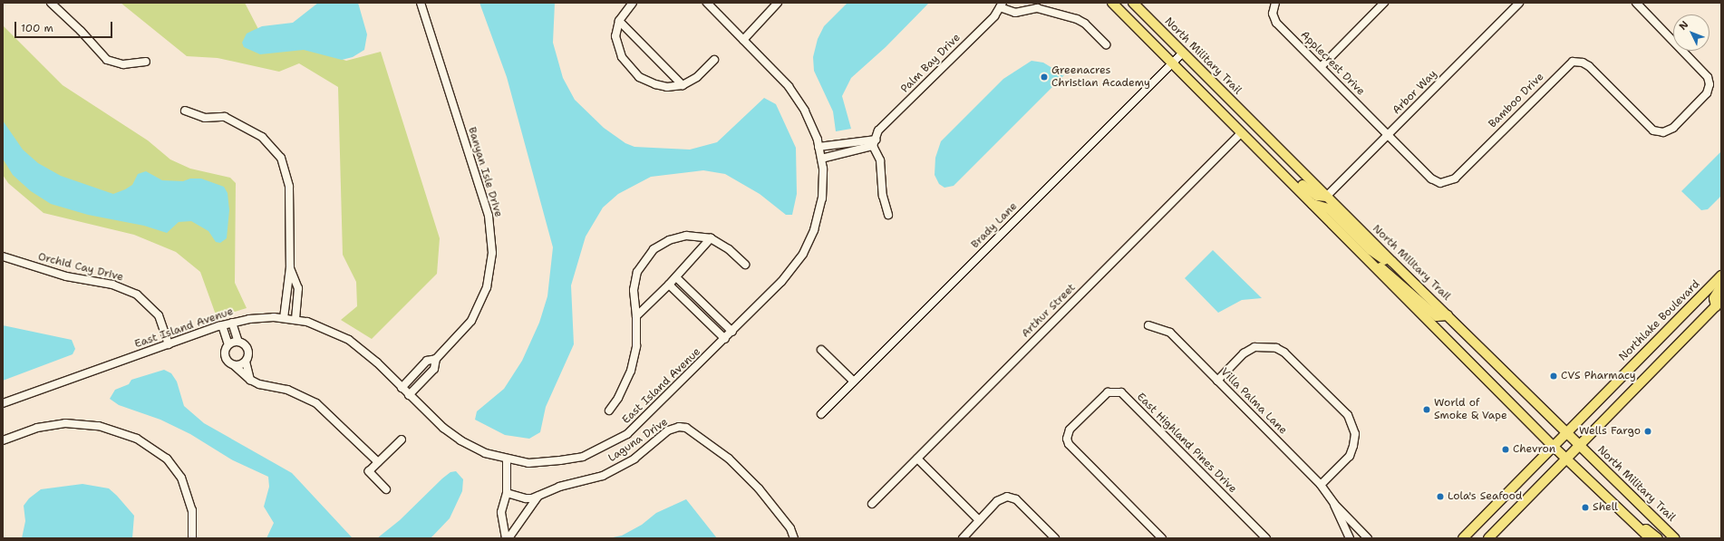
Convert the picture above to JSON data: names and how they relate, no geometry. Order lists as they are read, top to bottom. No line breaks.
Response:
{"streets":{"main road":["North Military Trail","Northlake Boulevard"],"street":["Palm Bay Drive","Applecrest Drive","Arbor Way","Bamboo Drive","Banyan Isle Drive","Brady Lane","Orchid Cay Drive","Arthur Street","East Island Avenue","Villa Palma Lane","Laguna Drive","East Highland Pines Drive"]},"crossings":[["North Military Trail","Arbor Way"],["North Military Trail","Brady Lane"],["North Military Trail","Northlake Boulevard"],["Applecrest Drive","Arbor Way"],["Applecrest Drive","Bamboo Drive"],["Arbor Way","Bamboo Drive"],["Banyan Isle Drive","East Island Avenue"],["Orchid Cay Drive","East Island Avenue"]],"places":["Greenacres Christian Academy","CVS Pharmacy","World of Smoke & Vape","Wells Fargo","Chevron","Lola's Seafood","Shell"],"scale_bar":"100 m","north":"top left"}
